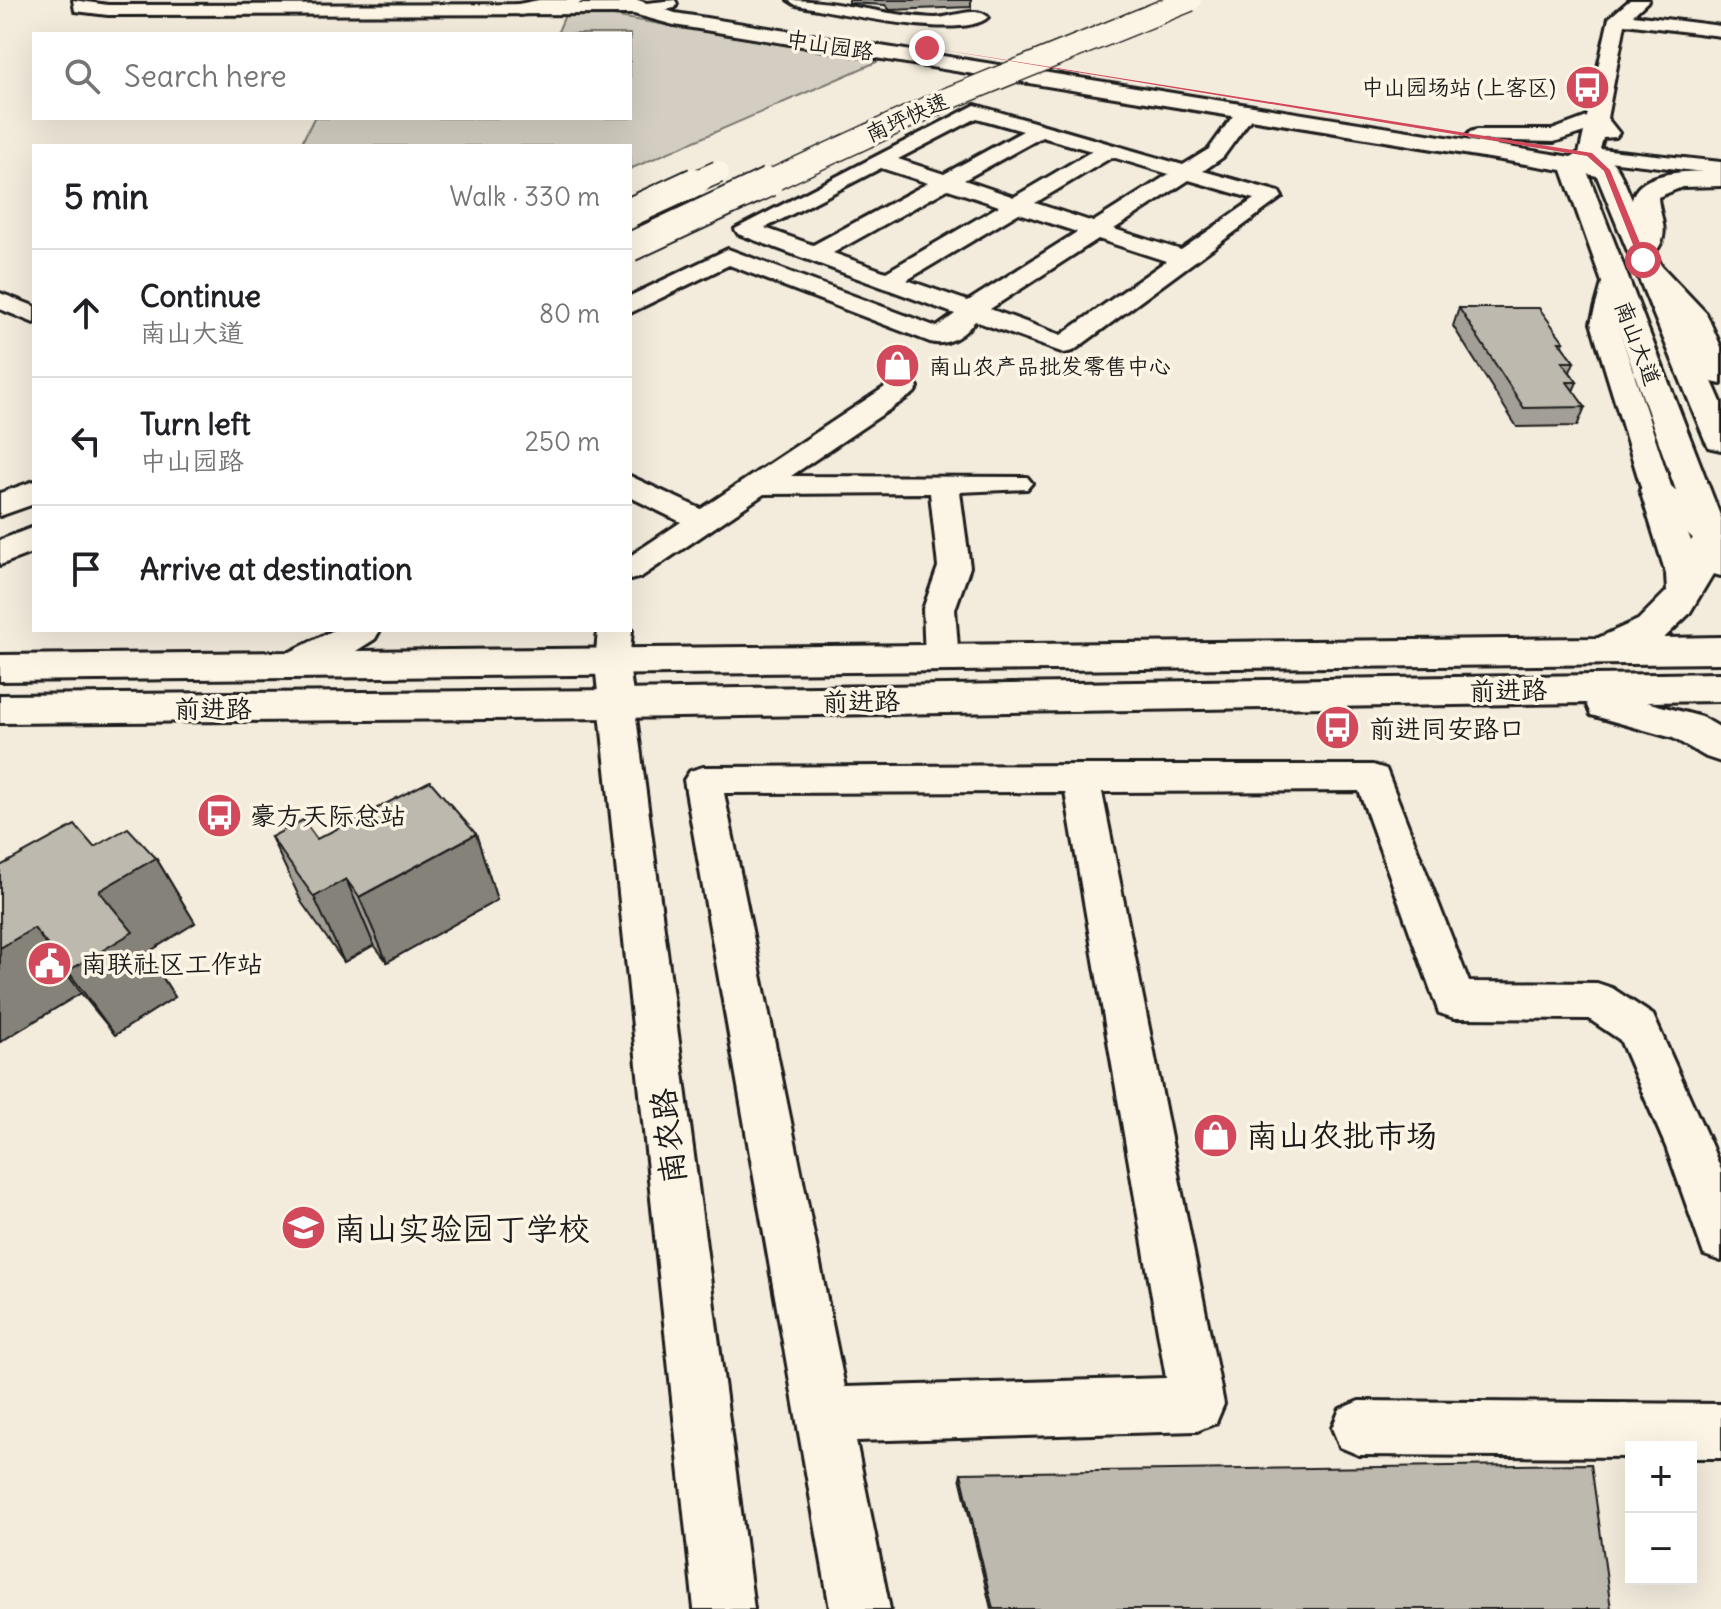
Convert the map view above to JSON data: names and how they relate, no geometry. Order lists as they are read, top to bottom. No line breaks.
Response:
{"streets":{"main road":["中山园路","南坪快速","南山大道","前进路"],"street":["南农路"]},"crossings":[["中山园路","南山大道"],["前进路","南农路"]],"places":{"bus stop":["中山园场站 (上客区)","前进同安路口","豪方天际总站"],"shop":["南山农产品批发零售中心","南山农批市场"],"public building":["南联社区工作站"],"school or university":["南山实验园丁学校"]},"page":{"search":"Search here","heading":["5 min","Walk · 330 m"],"list":[["Continue","南山大道","80 m"],["Turn left","中山园路","250 m"],"Arrive at destination"],"map_buttons":["+","−"]}}
